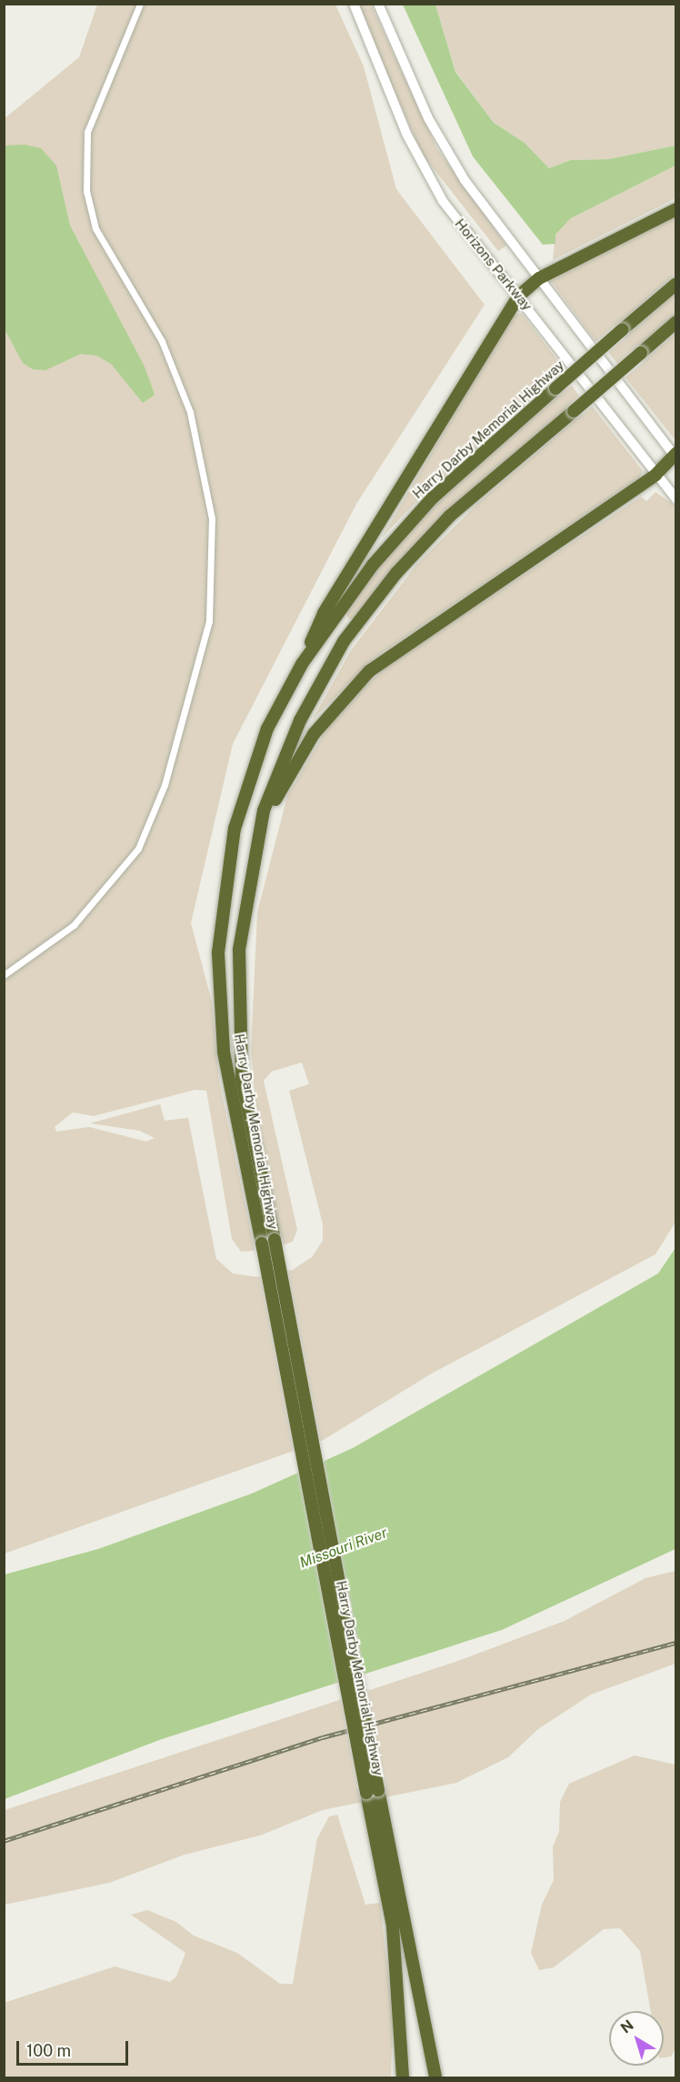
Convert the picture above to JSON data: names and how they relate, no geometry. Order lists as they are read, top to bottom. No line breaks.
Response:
{"streets":{"highway":["Harry Darby Memorial Highway"],"main road":["Horizons Parkway"]},"water":["Missouri River"],"scale_bar":"100 m","north":"top left"}
